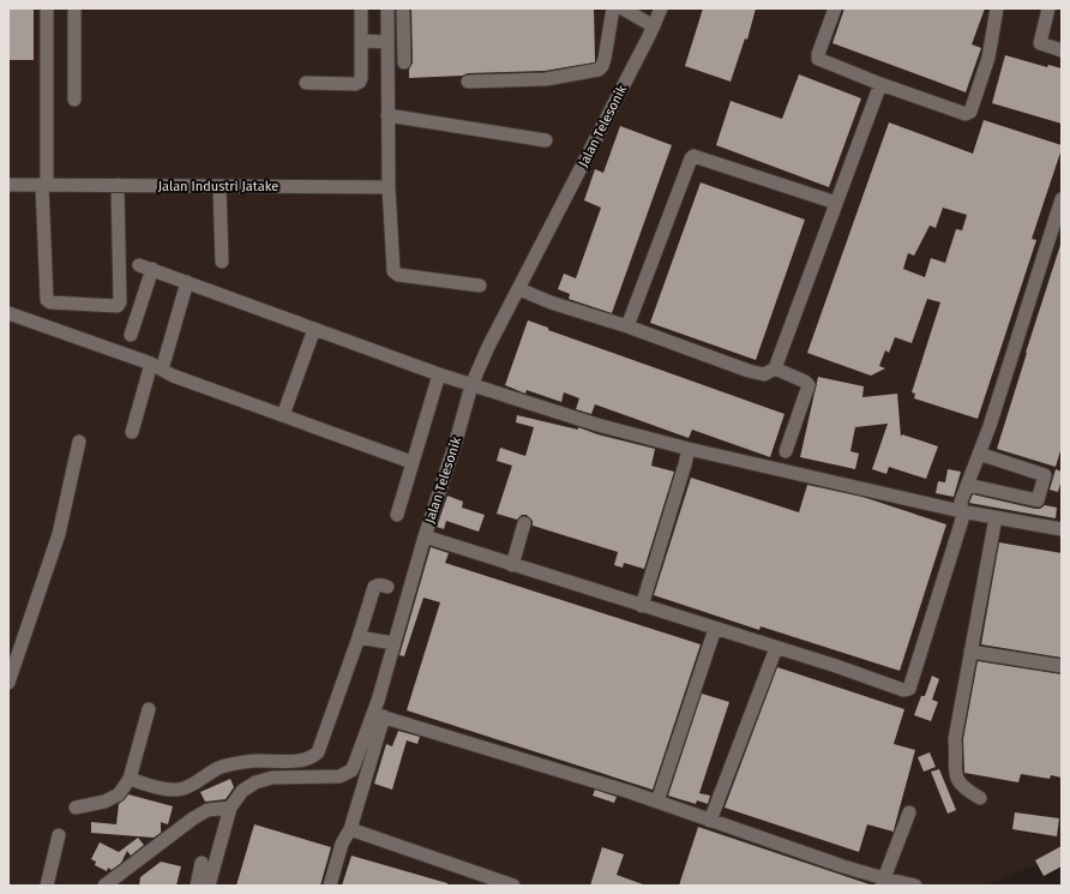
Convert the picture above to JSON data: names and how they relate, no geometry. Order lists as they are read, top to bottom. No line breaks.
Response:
{"streets":{"street":["Jalan Telesonik","Jalan Industri Jatake"]}}
